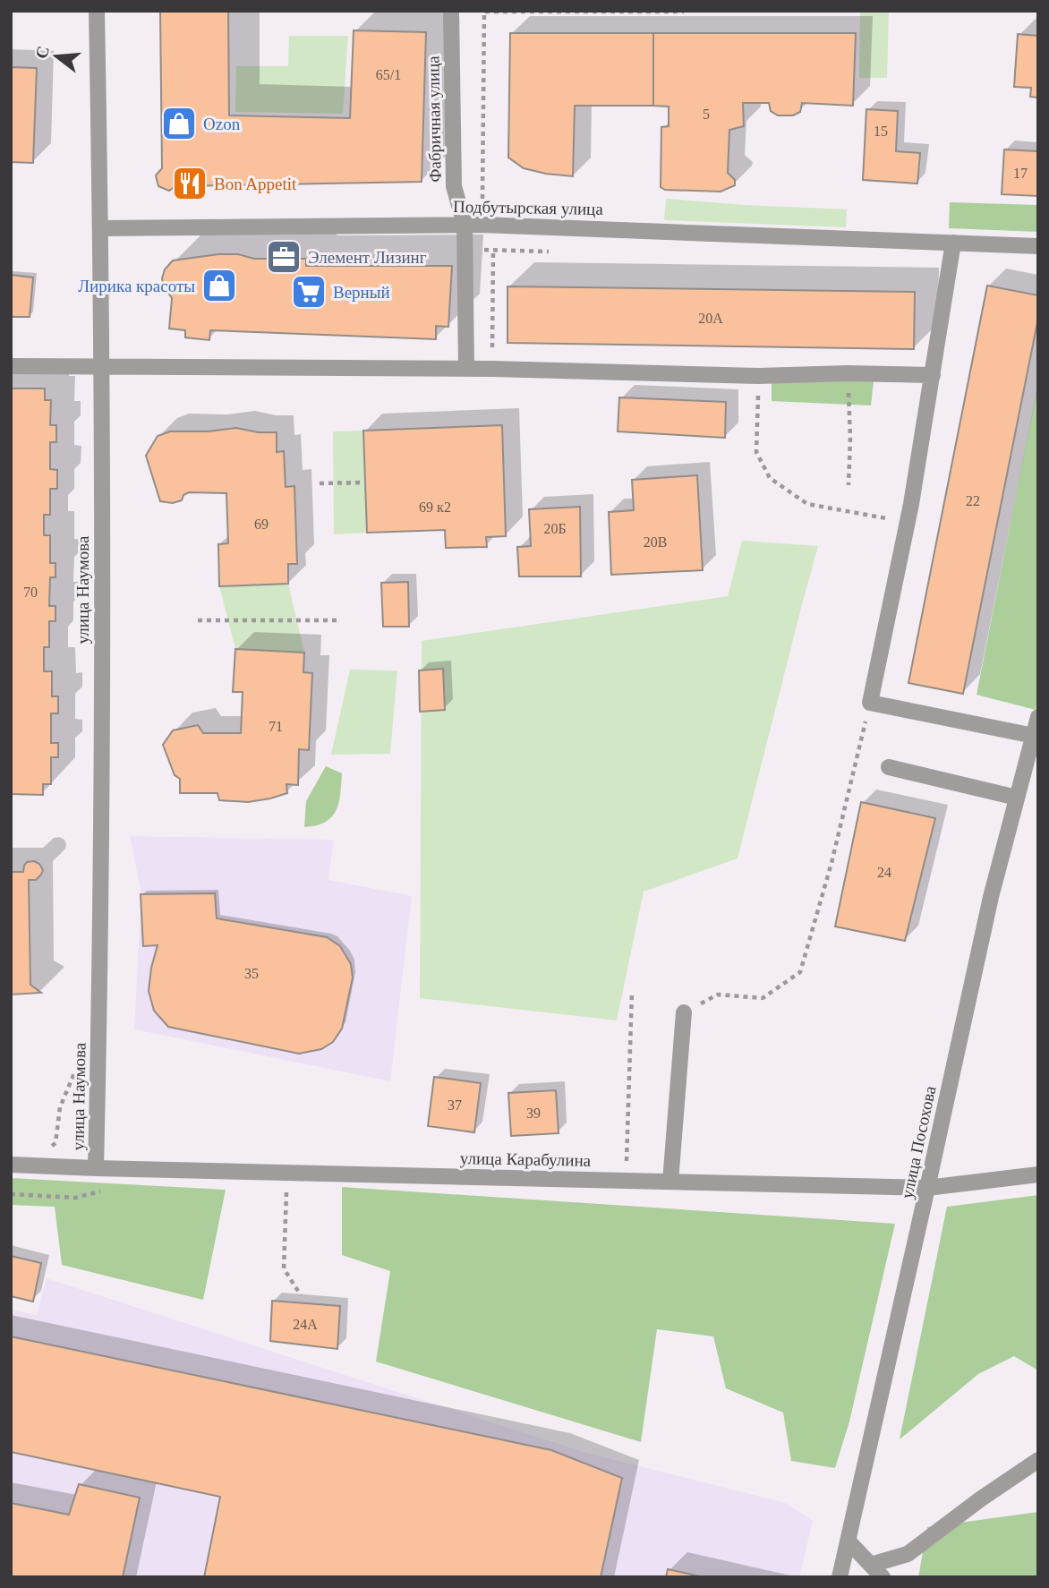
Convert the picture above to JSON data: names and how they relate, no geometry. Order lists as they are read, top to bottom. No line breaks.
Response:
{"streets":{"street":["Фабричная улица","Подбутырская улица","улица Наумова","улица Посохова","улица Карабулина"]},"crossings":[["Фабричная улица","Подбутырская улица"],["Подбутырская улица","улица Наумова"],["улица Наумова","улица Карабулина"],["улица Посохова","улица Карабулина"]],"places":{"shop":["Ozon","Лирика красоты"],"restaurant":["Bon Appetit"],"office":["Элемент Лизинг"],"supermarket":["Верный"]},"house_numbers":["65/1","5","15","17","20А","22","69 к2","69","20Б","20В","70","71","24","35","37","39","24А"],"north":"left"}
